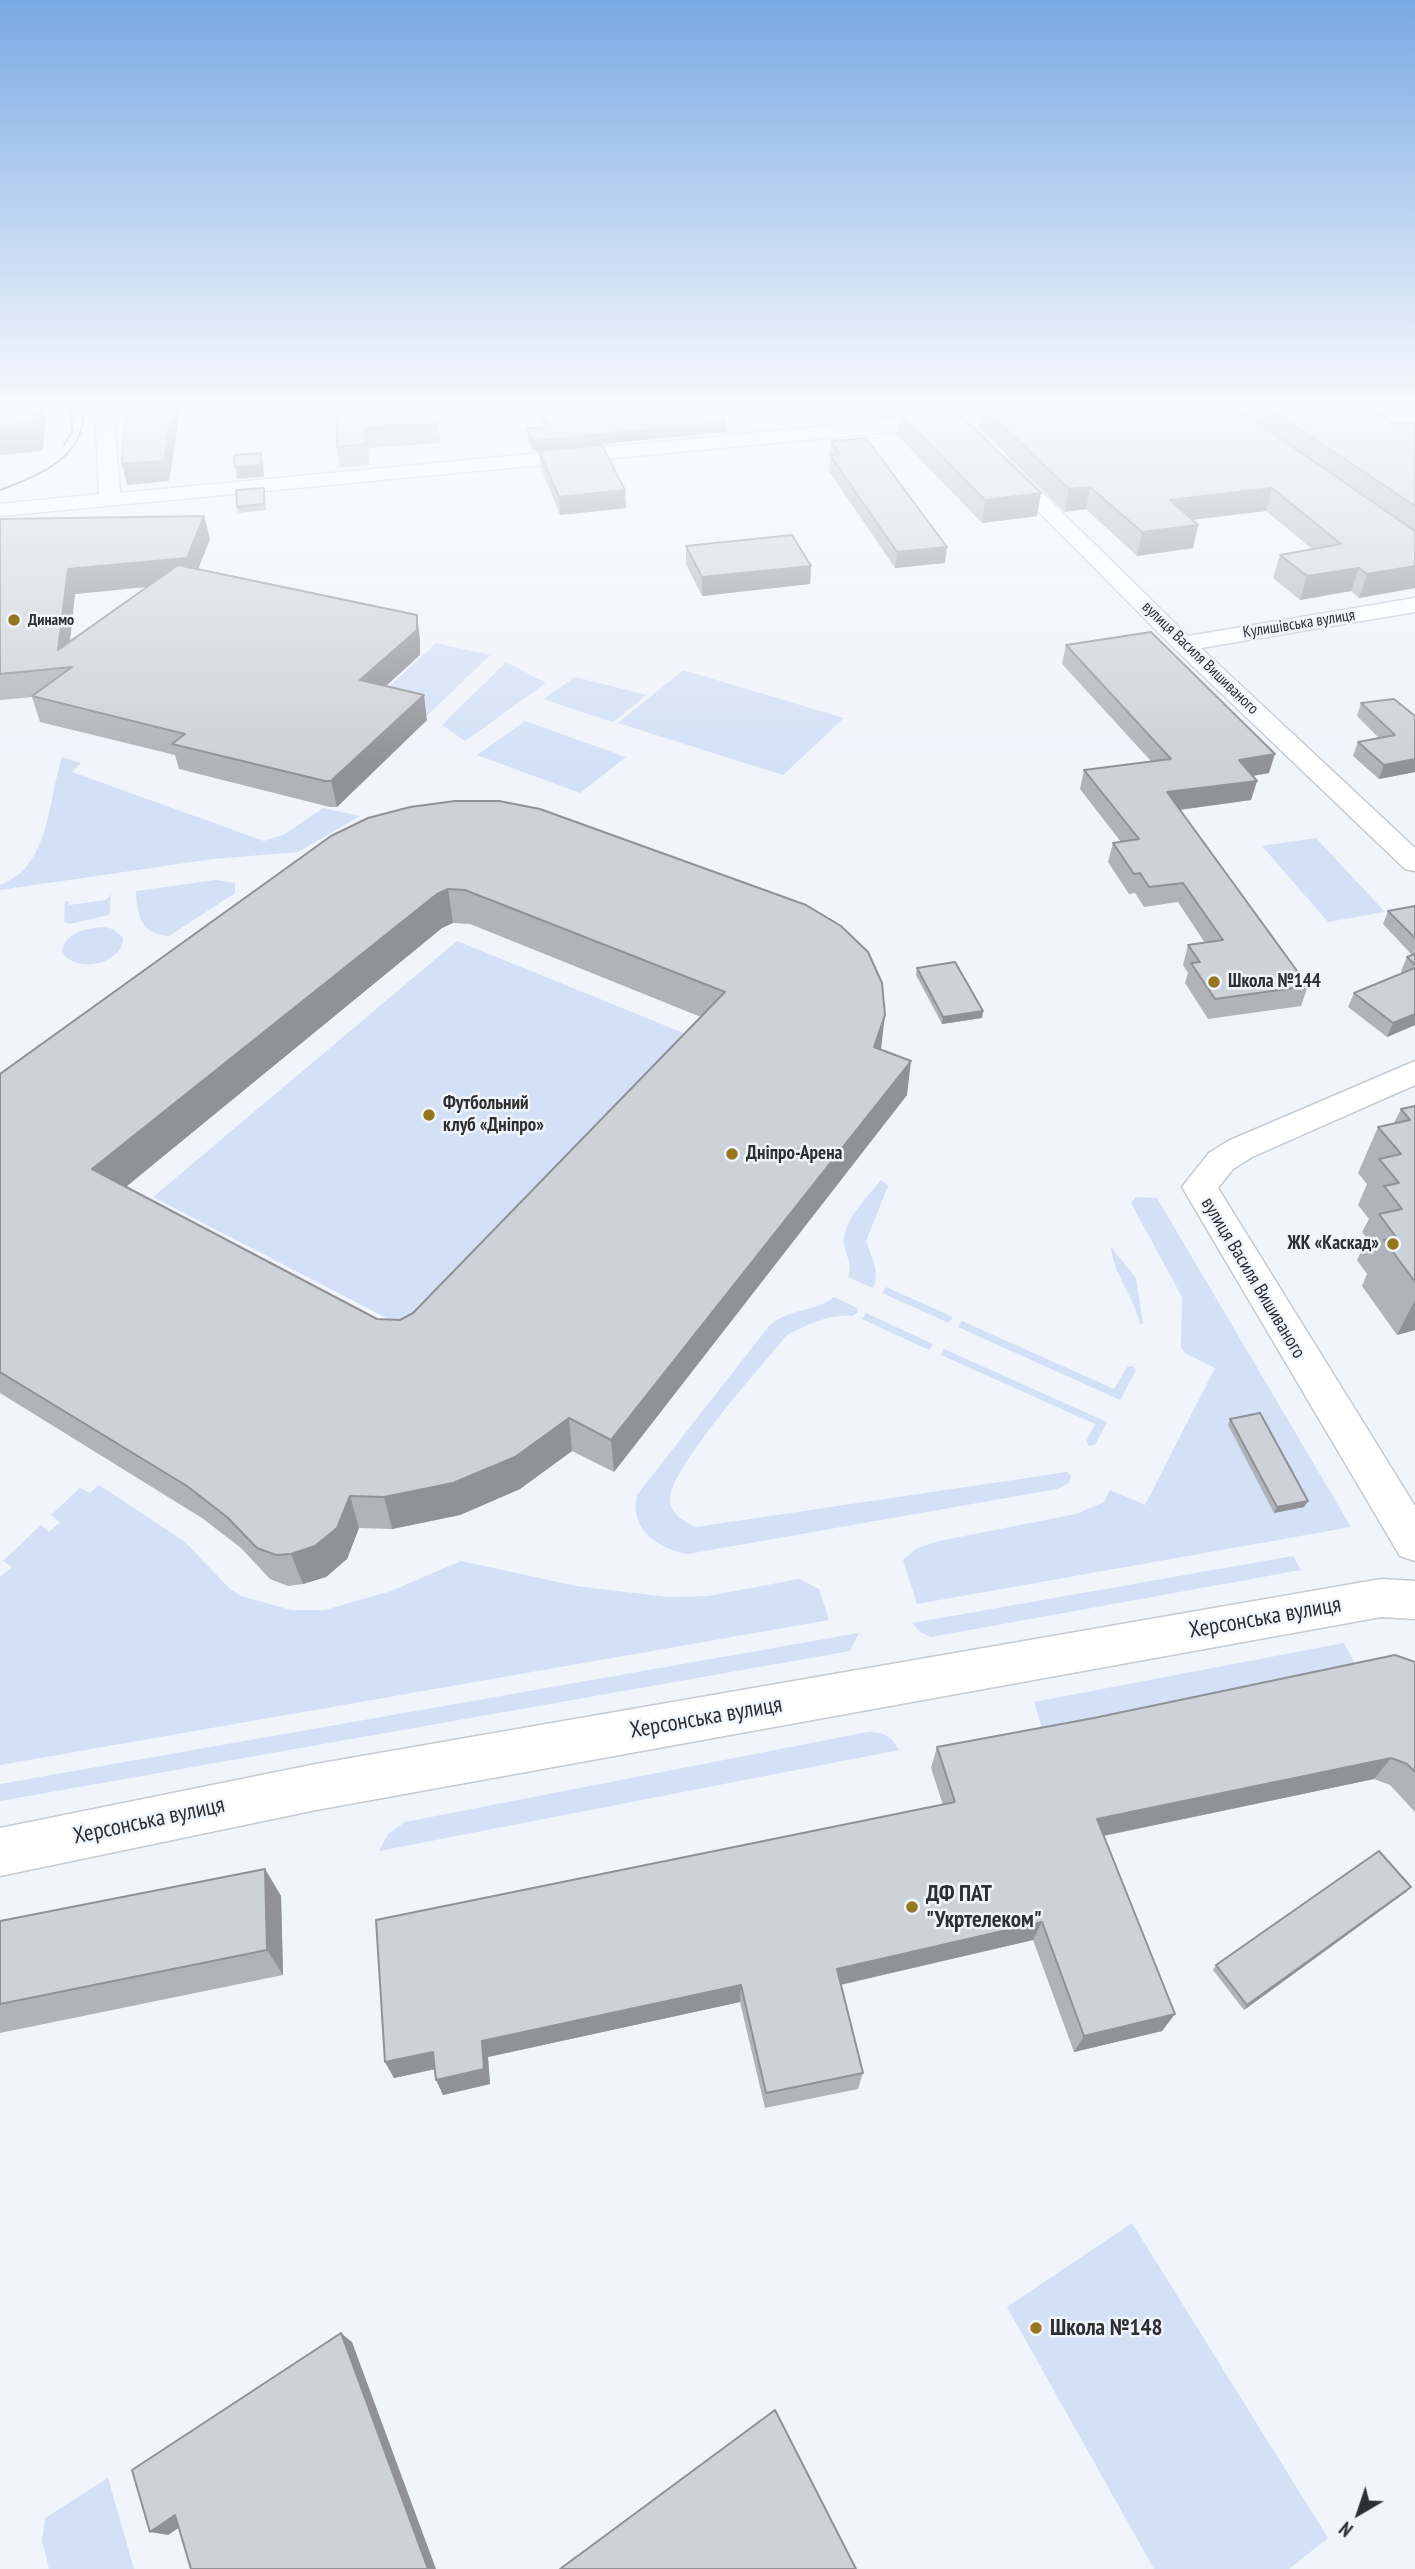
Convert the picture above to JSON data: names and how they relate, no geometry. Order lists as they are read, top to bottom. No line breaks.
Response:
{"streets":{"street":["Кулишівська вулиця","вулиця Василя Вишиваного","Херсонська вулиця"]},"crossings":[["Кулишівська вулиця","вулиця Василя Вишиваного"]],"places":["Динамо","Школа №144","Футбольний клуб «Дніпро»","Дніпро-Арена","ЖК «Каскад»","ДФ ПАТ \"Укртелеком\"","Школа №148"],"north":"bottom left"}
